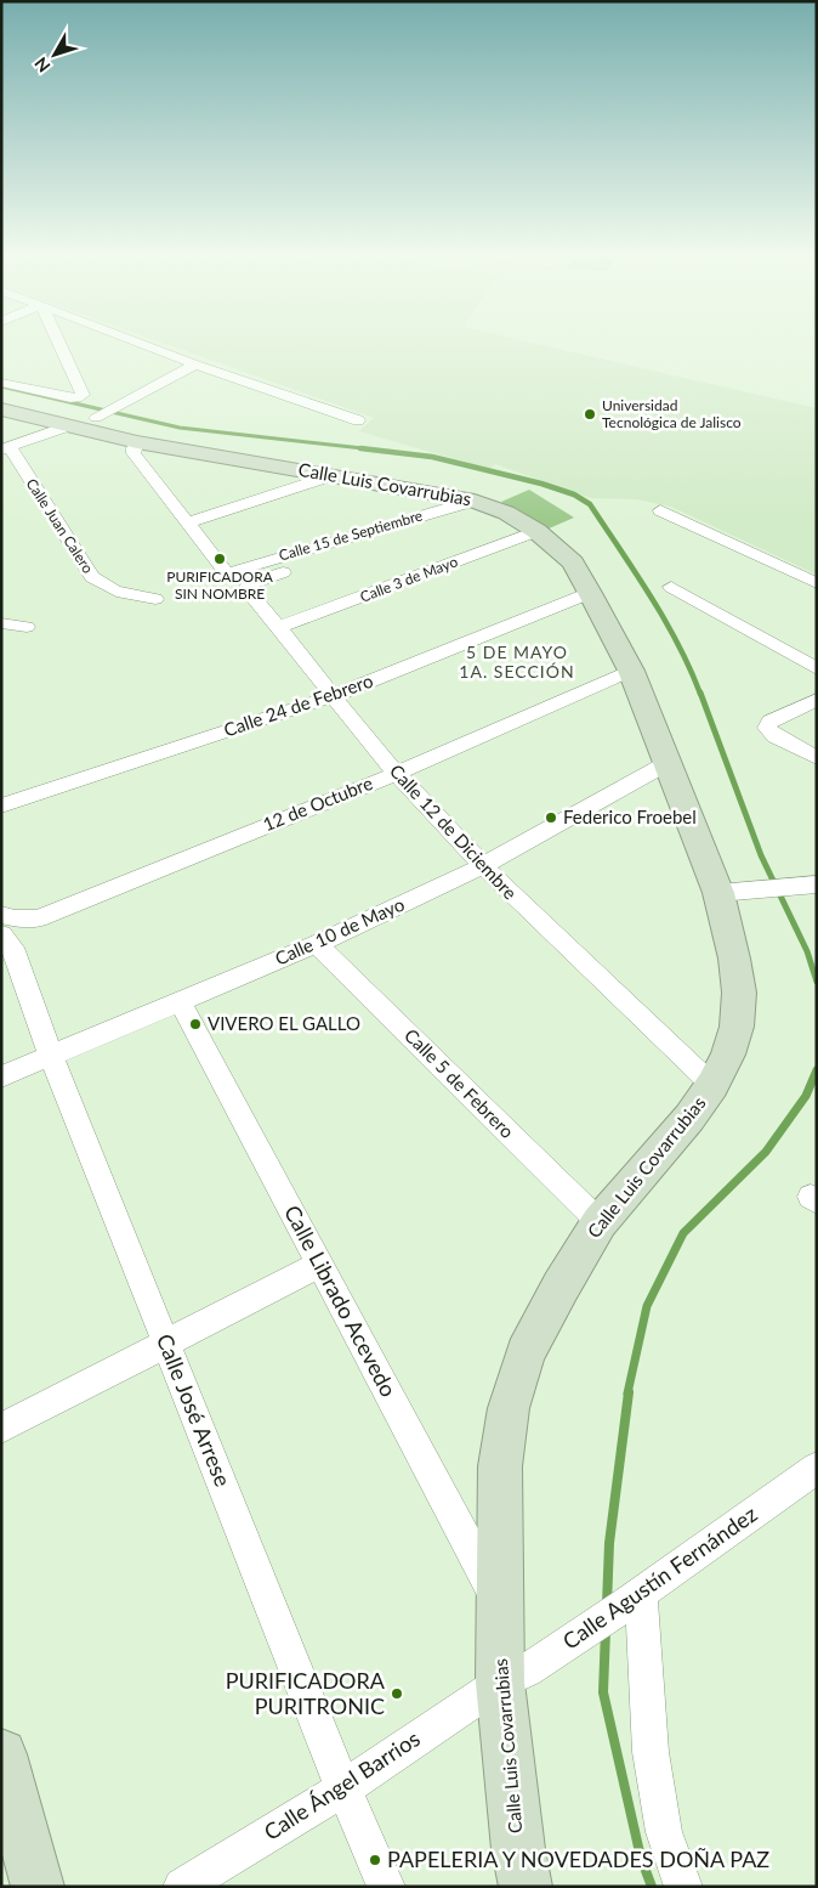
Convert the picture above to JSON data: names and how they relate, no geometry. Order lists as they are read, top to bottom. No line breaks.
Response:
{"streets":{"street":["Calle Luis Covarrubias","Calle Juan Calero","Calle 15 de Septiembre","Calle 3 de Mayo","Calle 24 de Febrero","12 de Octubre","Calle 12 de Diciembre","Calle 10 de Mayo","Calle 5 de Febrero","Calle Librado Acevedo","Calle José Arrese","Calle Agustín Fernández","Calle Ángel Barrios"]},"crossings":[["Calle Luis Covarrubias","Calle 15 de Septiembre"],["Calle Luis Covarrubias","Calle 3 de Mayo"],["Calle Luis Covarrubias","Calle 24 de Febrero"],["Calle Luis Covarrubias","12 de Octubre"],["Calle Luis Covarrubias","Calle 12 de Diciembre"],["Calle Luis Covarrubias","Calle 10 de Mayo"],["Calle Luis Covarrubias","Calle 5 de Febrero"],["Calle Luis Covarrubias","Calle Librado Acevedo"],["Calle Luis Covarrubias","Calle Agustín Fernández"],["Calle Luis Covarrubias","Calle Ángel Barrios"],["Calle 3 de Mayo","Calle 12 de Diciembre"],["Calle 24 de Febrero","Calle 12 de Diciembre"],["12 de Octubre","Calle 12 de Diciembre"],["12 de Octubre","Calle José Arrese"],["Calle 12 de Diciembre","Calle 10 de Mayo"],["Calle 10 de Mayo","Calle 5 de Febrero"],["Calle 10 de Mayo","Calle Librado Acevedo"],["Calle 10 de Mayo","Calle José Arrese"],["Calle José Arrese","Calle Ángel Barrios"],["Calle Agustín Fernández","Calle Ángel Barrios"]],"districts":["5 DE MAYO 1A. SECCIÓN"],"places":["Universidad Tecnológica de Jalisco","PURIFICADORA SIN NOMBRE","Federico Froebel","VIVERO EL GALLO","PURIFICADORA PURITRONIC","PAPELERIA Y NOVEDADES DOÑA PAZ"],"north":"bottom left"}
